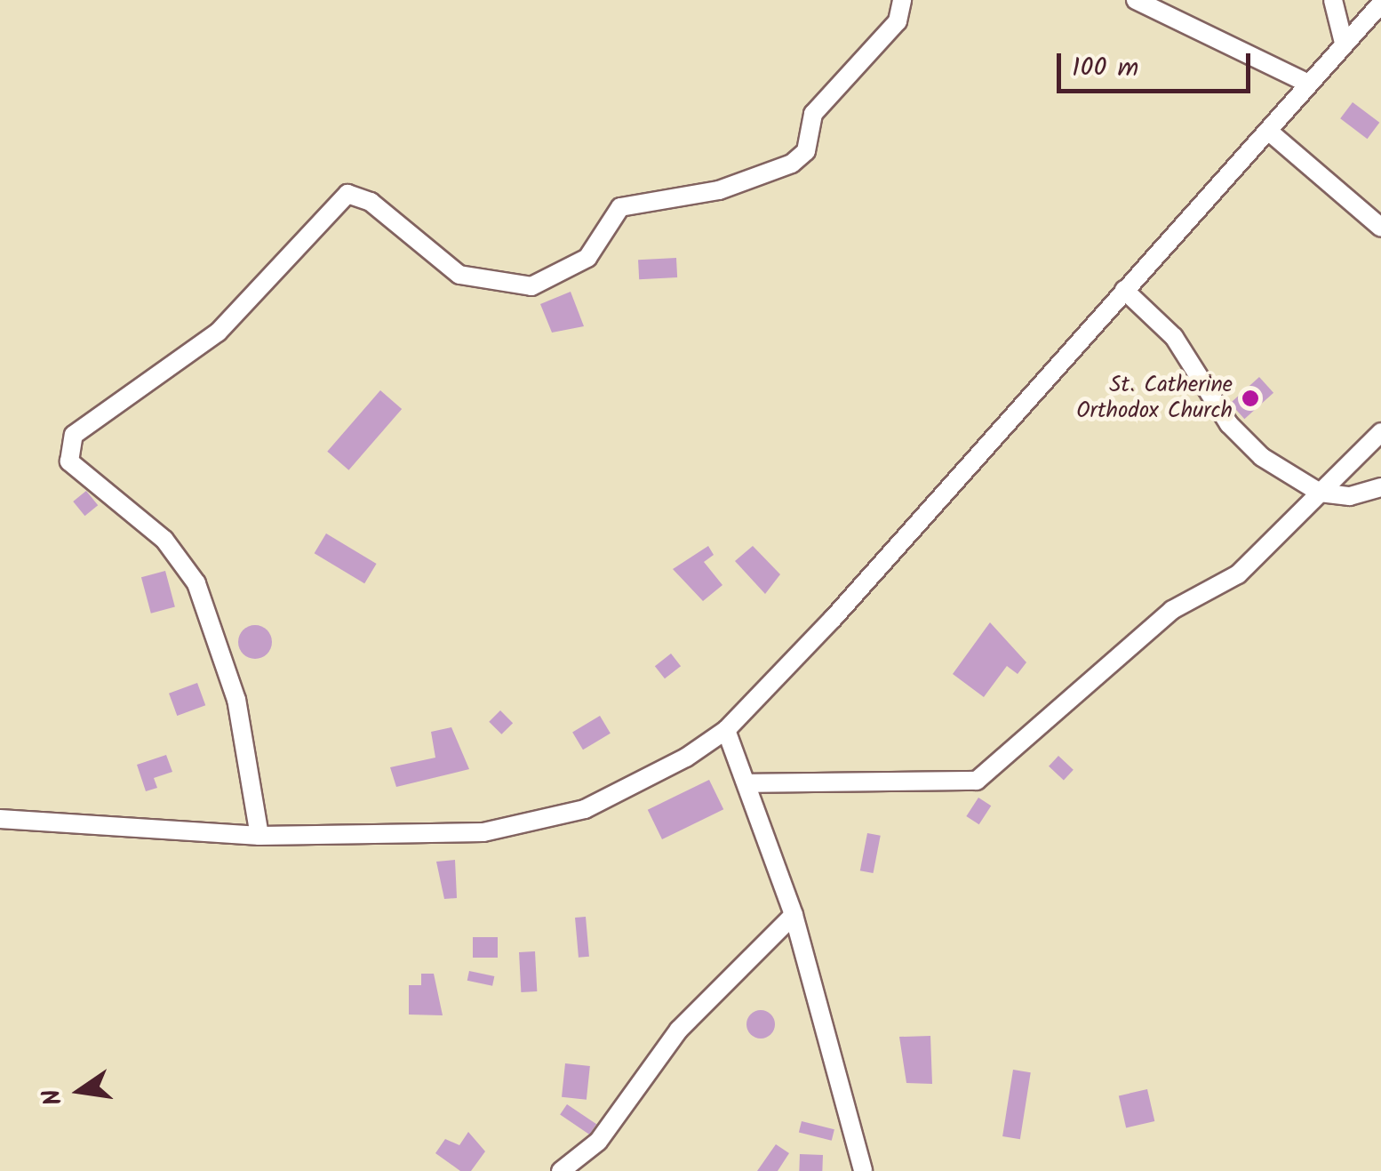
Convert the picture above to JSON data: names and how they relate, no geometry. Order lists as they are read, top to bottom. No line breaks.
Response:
{"places":["St. Catherine Orthodox Church"],"scale_bar":"100 m","north":"left"}
